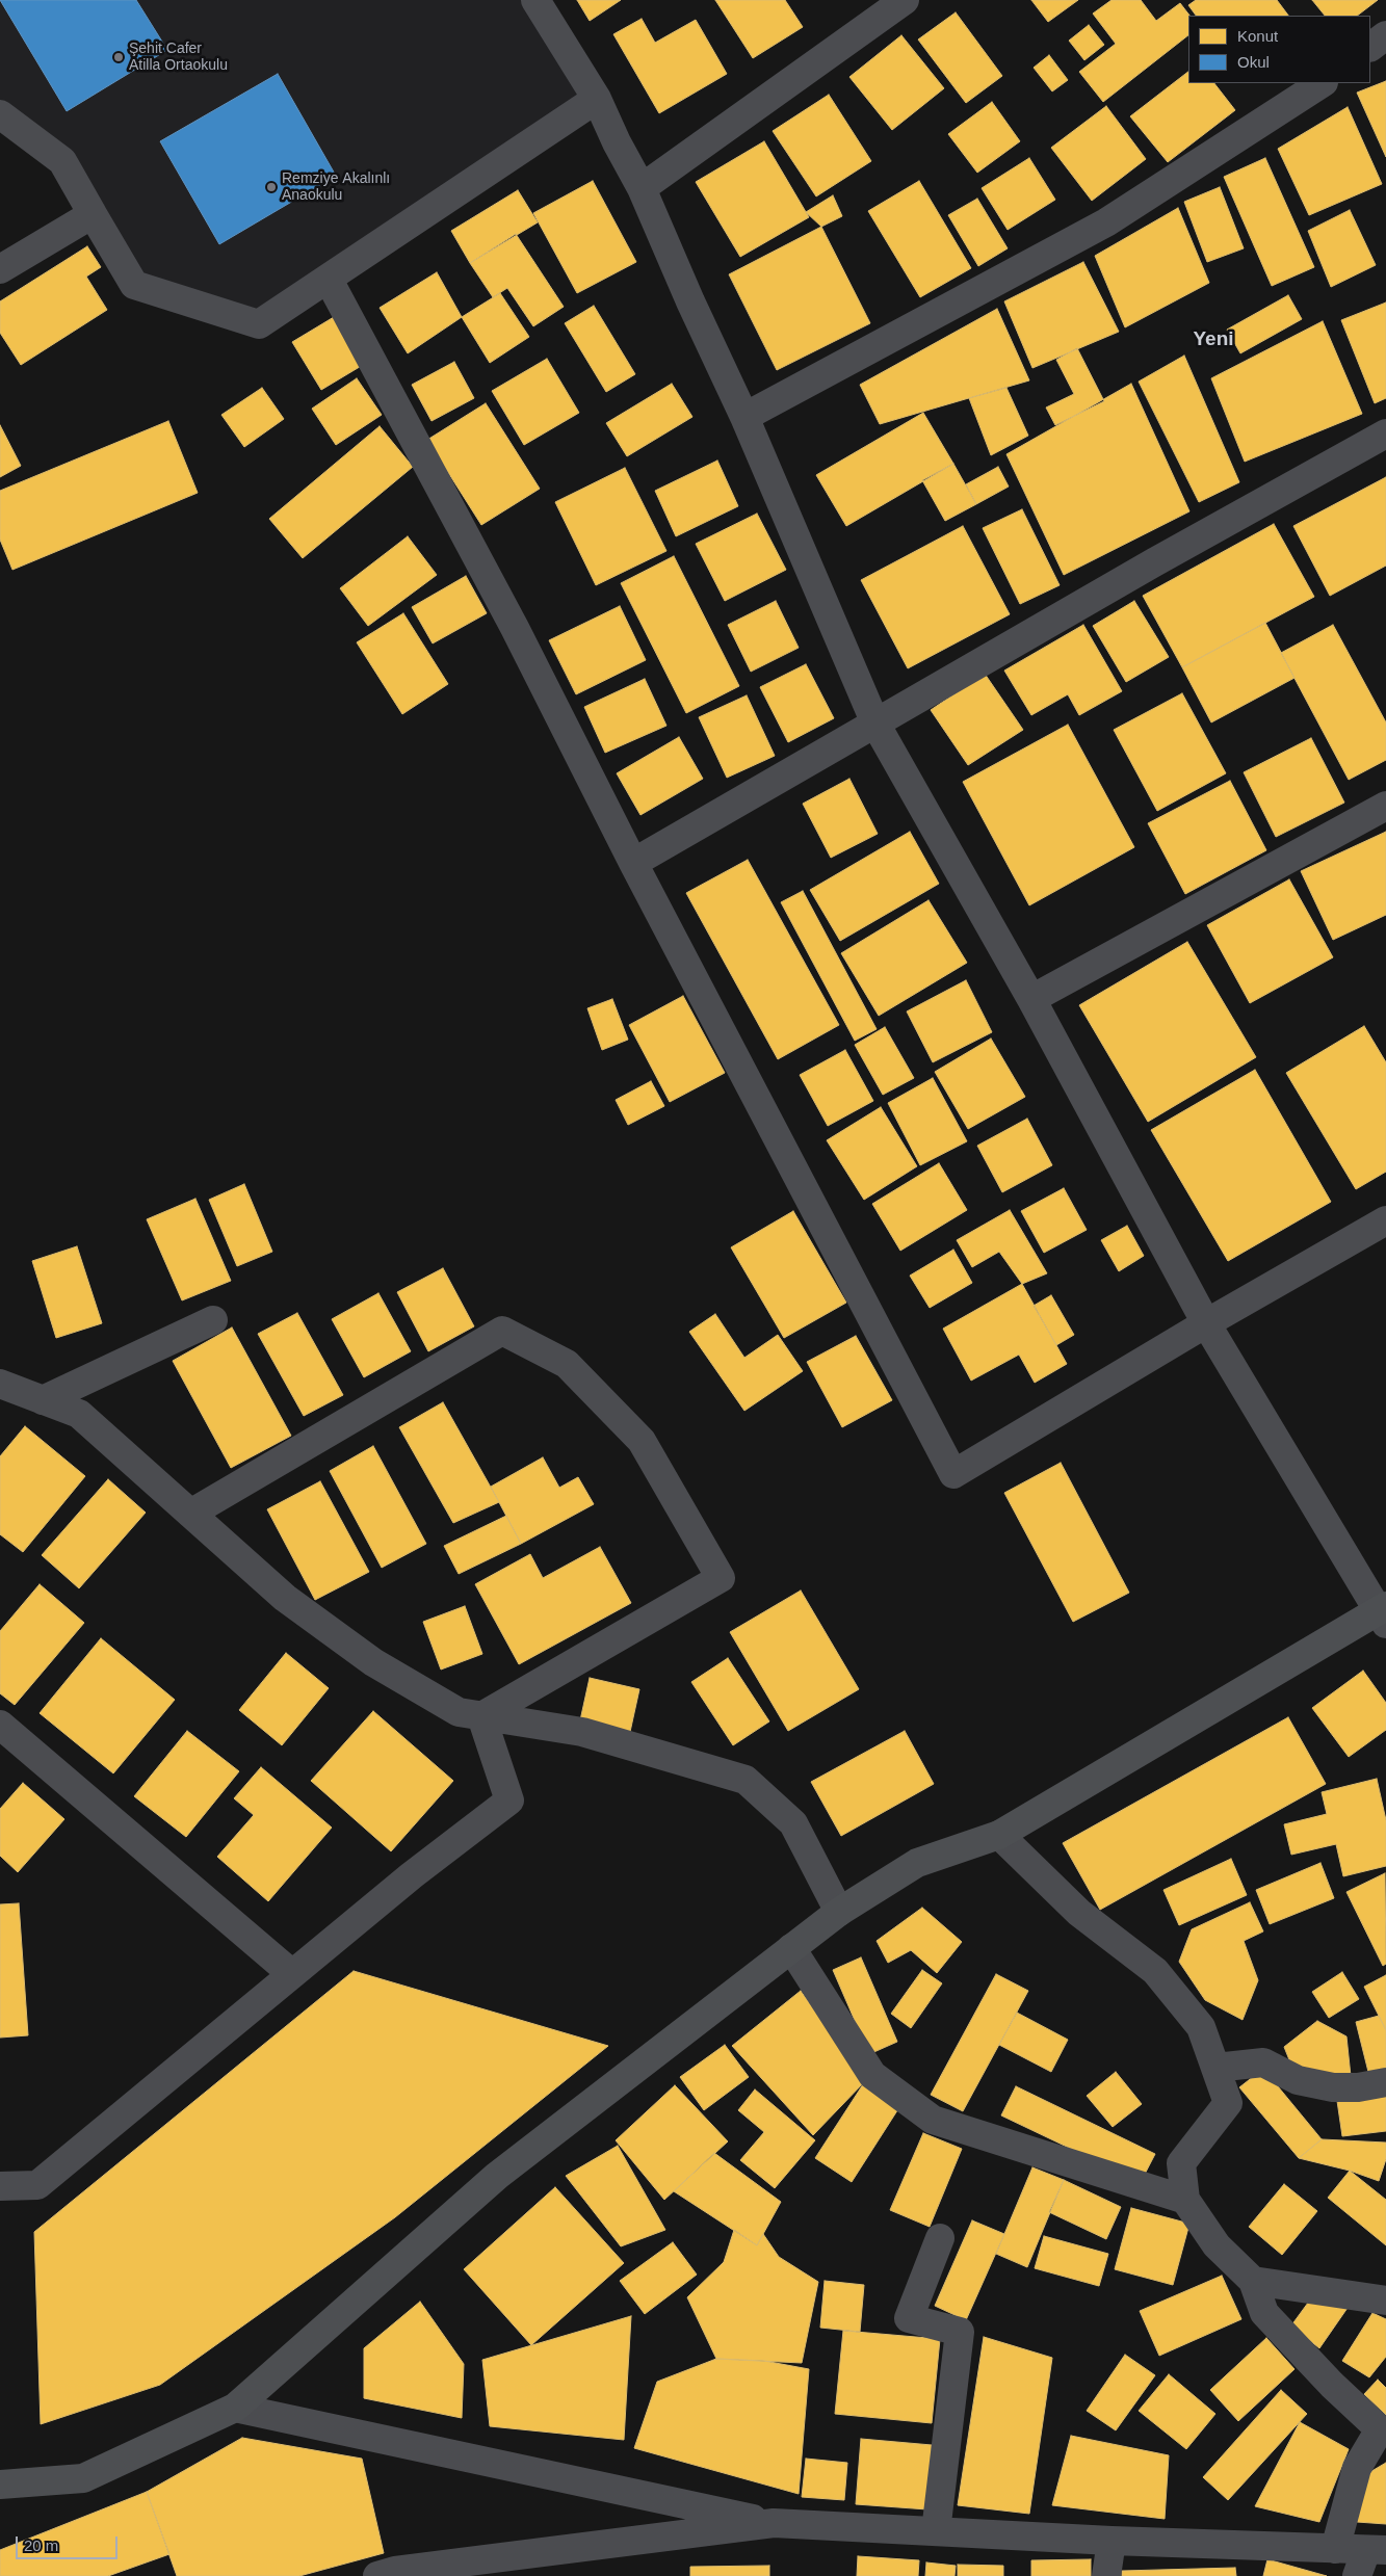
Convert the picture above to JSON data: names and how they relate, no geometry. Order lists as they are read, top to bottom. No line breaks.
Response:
{"districts":["Yeni"],"places":["Şehit Cafer Atilla Ortaokulu","Remziye Akalınlı Anaokulu"],"legend":["Konut","Okul"],"scale_bar":"20 m"}
